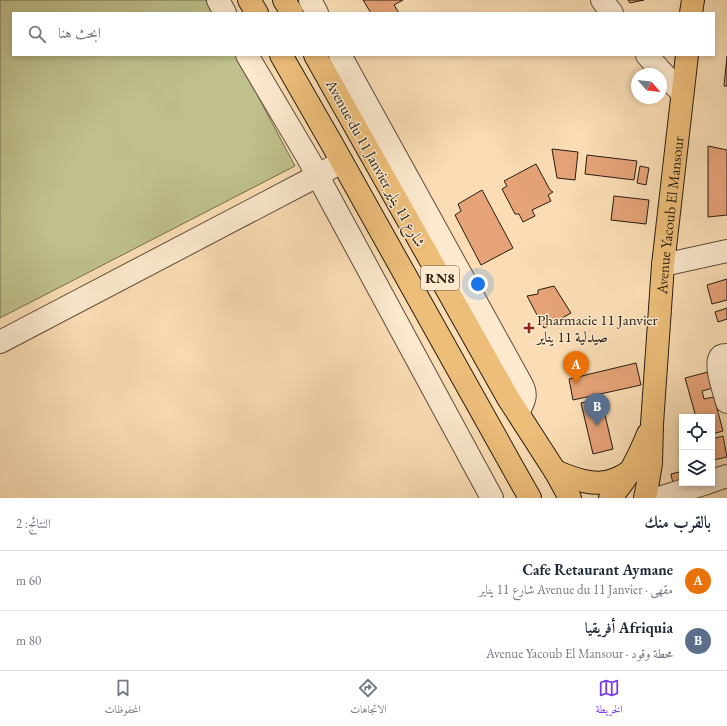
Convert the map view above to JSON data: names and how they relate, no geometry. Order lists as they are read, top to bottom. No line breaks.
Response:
{"streets":{"main road":["Avenue du 11 Janvier شارع 11 يناير","Avenue Yacoub El Mansour","RN8"]},"places":{"health":["Pharmacie 11 Janvier صيدلية 11 يناير"]},"north":"bottom right","page":{"search":"ابحث هنا","pins":["A","B"],"heading":["بالقرب منك","النتائج: 2"],"list":[{"mark":"A","name":"Cafe Retaurant Aymane","note":"مقهى · Avenue du 11 Janvier شارع 11 يناير","value":"60 m"},{"mark":"B","name":"Afriquia أفريقيا","note":"محطة وقود · Avenue Yacoub El Mansour","value":"80 m"}],"nav":["الخريطة","الاتجاهات","المحفوظات"]}}
